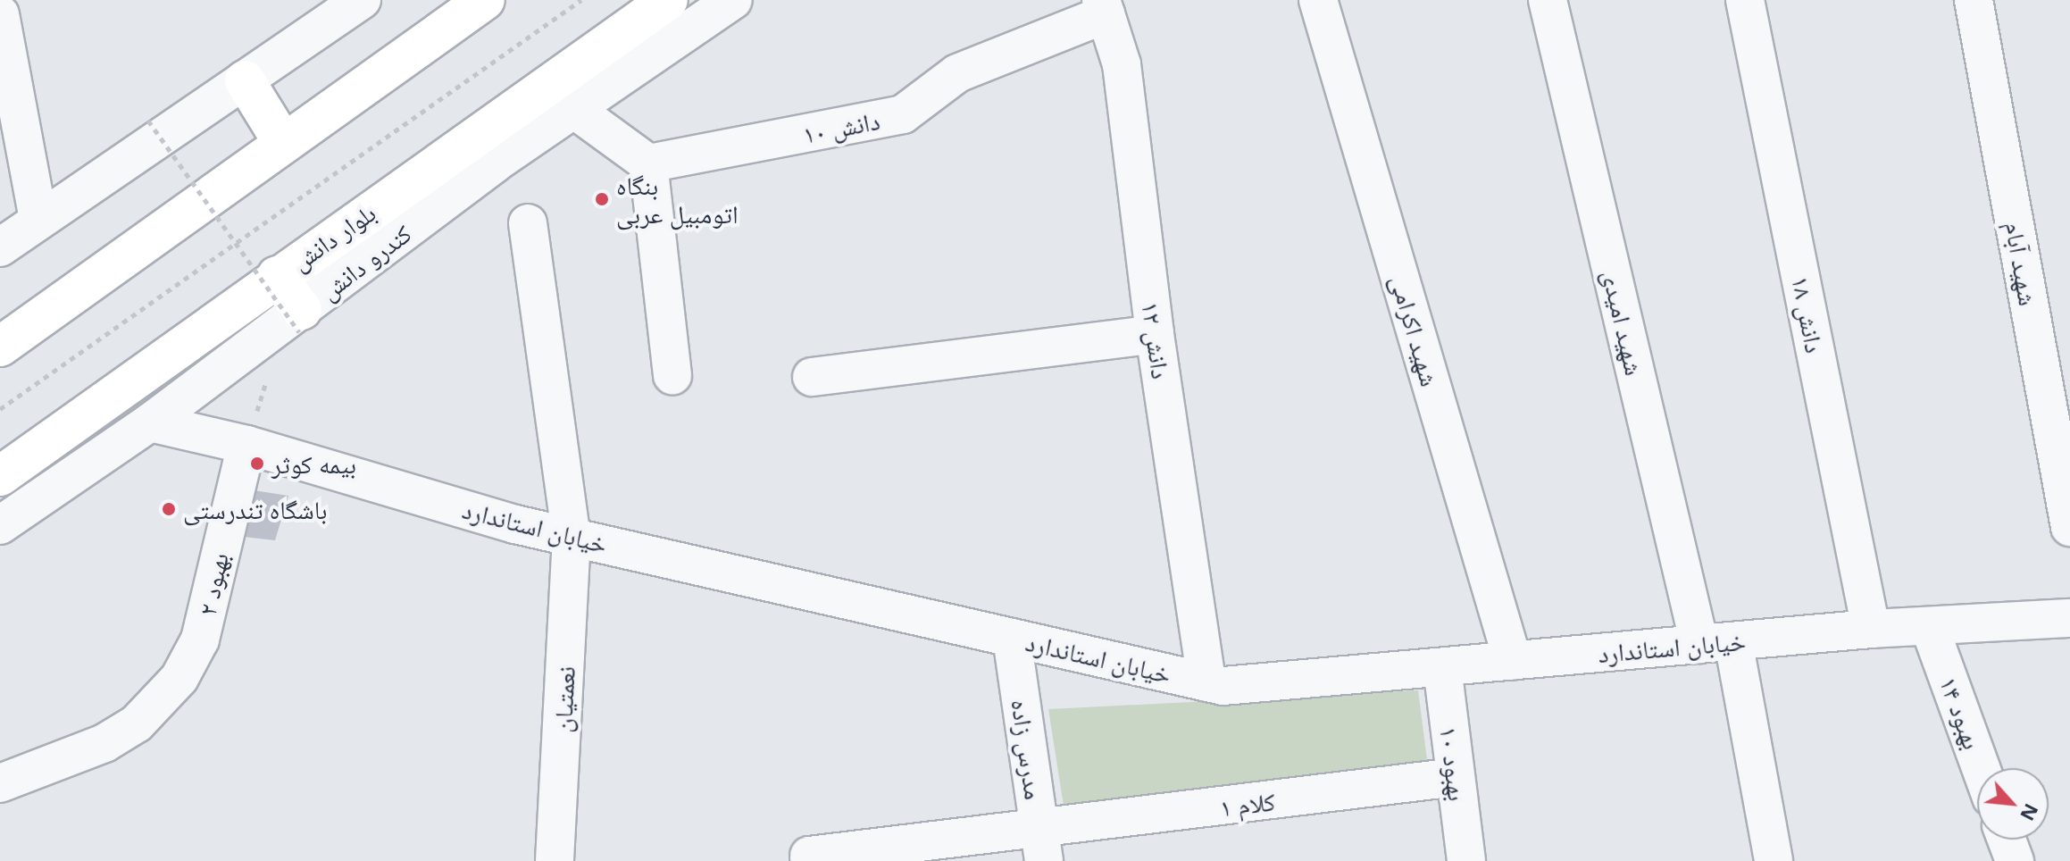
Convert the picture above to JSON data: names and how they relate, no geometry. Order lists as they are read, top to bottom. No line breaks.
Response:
{"streets":{"main road":["بلوار دانش"],"street":["دانش ۱۰","کندرو دانش","شهید آبام","دانش ۱۸","شهید امیدی","شهید اکرامی","دانش ۱۲","خیابان استاندارد","بهبود ۲","نعمتیان","بهبود ۱۴","مدرس زاده","بهبود ۱۰","کلام ۱"]},"crossings":[["دانش ۱۰","دانش ۱۲"],["کندرو دانش","خیابان استاندارد"],["دانش ۱۸","خیابان استاندارد"],["شهید امیدی","خیابان استاندارد"],["شهید اکرامی","خیابان استاندارد"],["دانش ۱۲","خیابان استاندارد"],["خیابان استاندارد","بهبود ۲"],["خیابان استاندارد","نعمتیان"],["خیابان استاندارد","بهبود ۱۴"],["خیابان استاندارد","مدرس زاده"],["خیابان استاندارد","بهبود ۱۰"],["مدرس زاده","کلام ۱"],["بهبود ۱۰","کلام ۱"]],"places":["بنگاه اتومبیل عربی","بیمه کوثر","باشگاه تندرستی"],"north":"bottom right"}
